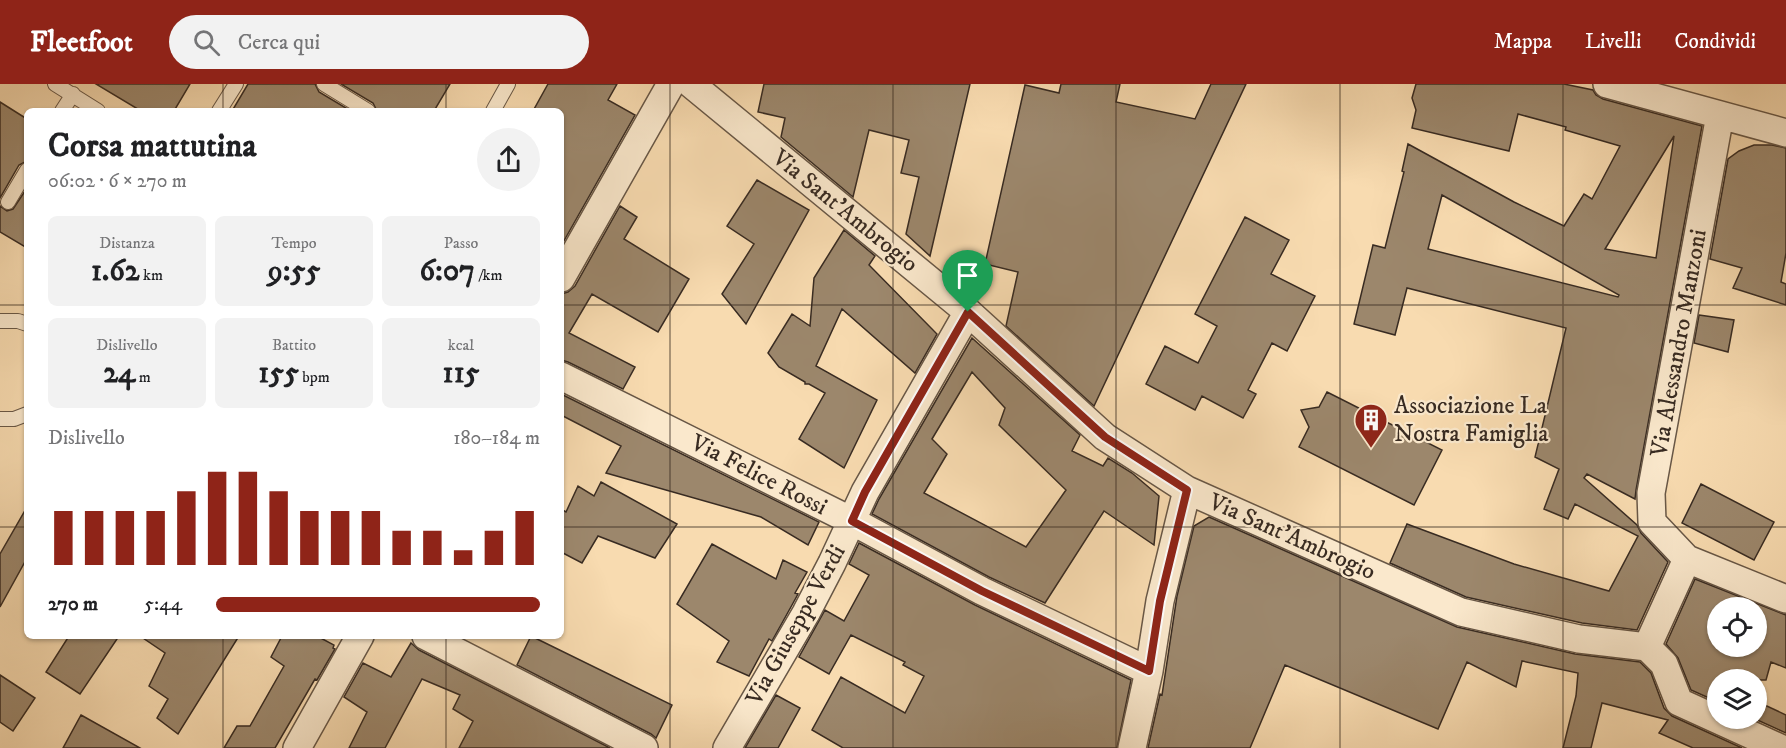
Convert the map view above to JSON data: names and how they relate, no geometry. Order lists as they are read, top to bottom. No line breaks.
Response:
{"streets":{"street":["Via Sant'Ambrogio","Via Alessandro Manzoni","Via Felice Rossi","Via Giuseppe Verdi"]},"crossings":[["Via Sant'Ambrogio","Via Giuseppe Verdi"],["Via Felice Rossi","Via Giuseppe Verdi"]],"places":{"building":["Associazione La Nostra Famiglia"]},"page":{"header":"Fleetfoot","search":"Cerca qui","nav":["Mappa","Livelli","Condividi"],"heading":["Corsa mattutina","06:02 · 6 × 270 m"],"stats":[["Distanza","1.62 km"],["Tempo","9:55"],["Passo","6:07 /km"],["Dislivello","24 m"],["Battito","155 bpm"],["kcal","115"]],"chart":["Dislivello","180–184 m"],"list":[{"name":"270 m","note":"5:44"}]}}
